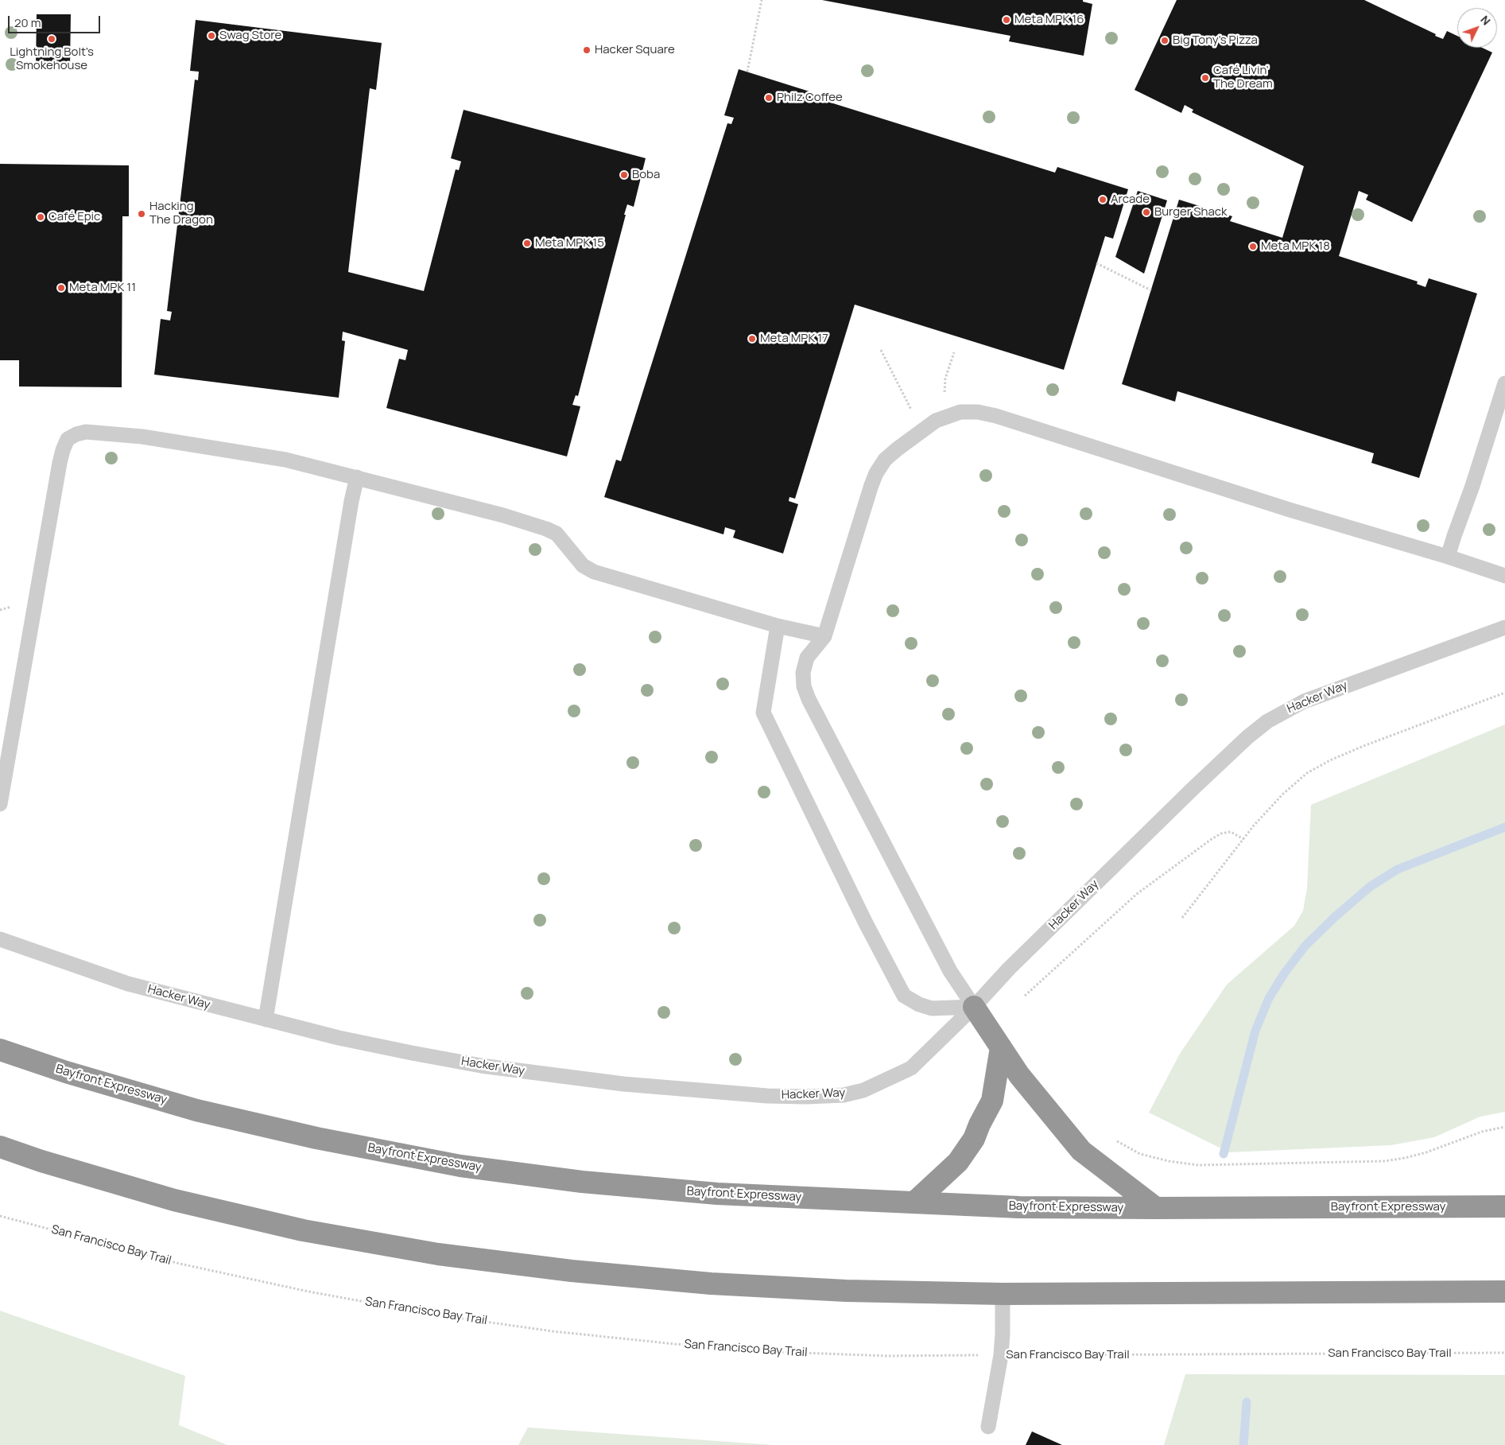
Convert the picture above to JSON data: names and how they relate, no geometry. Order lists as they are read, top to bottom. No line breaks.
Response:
{"streets":{"highway":["Bayfront Expressway"],"lane":["Hacker Way"],"path":["San Francisco Bay Trail"]},"places":["Meta MPK 16","Swag Store","Lightning Bolt's Smokehouse","Big Tony's Pizza","Hacker Square","Café Livin' The Dream","Philz Coffee","Boba","Arcade","Burger Shack","Hacking The Dragon","Café Epic","Meta MPK 15","Meta MPK 18","Meta MPK 11","Meta MPK 17"],"scale_bar":"20 m","north":"top right"}
